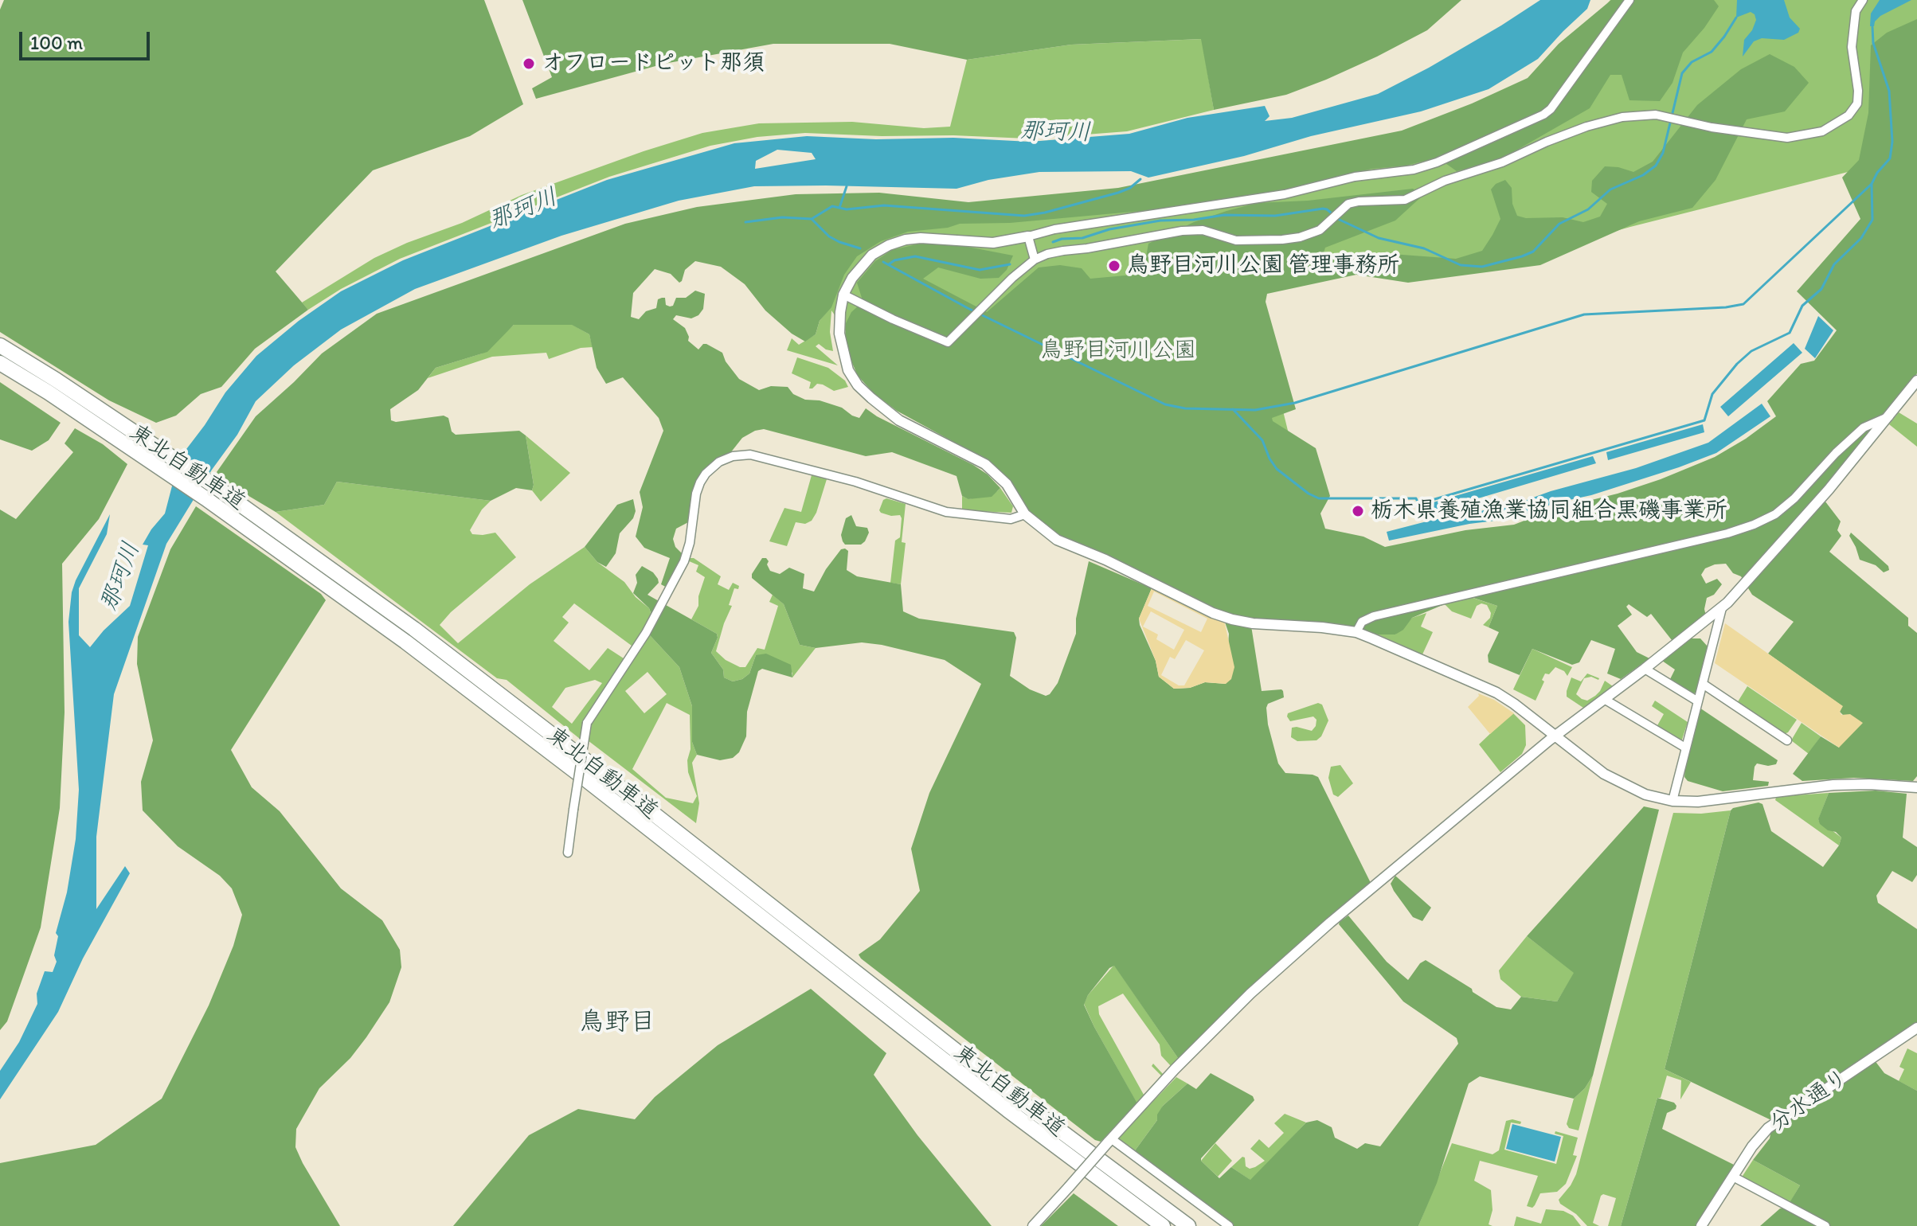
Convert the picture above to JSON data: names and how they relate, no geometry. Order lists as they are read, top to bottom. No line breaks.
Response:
{"streets":{"highway":["東北自動車道"],"street":["分水通り"]},"districts":["鳥野目"],"water":["那珂川"],"parks":["鳥野目河川公園"],"places":["オフロードピット那須","鳥野目河川公園 管理事務所","栃木県養殖漁業協同組合黒磯事業所"],"scale_bar":"100 m"}
